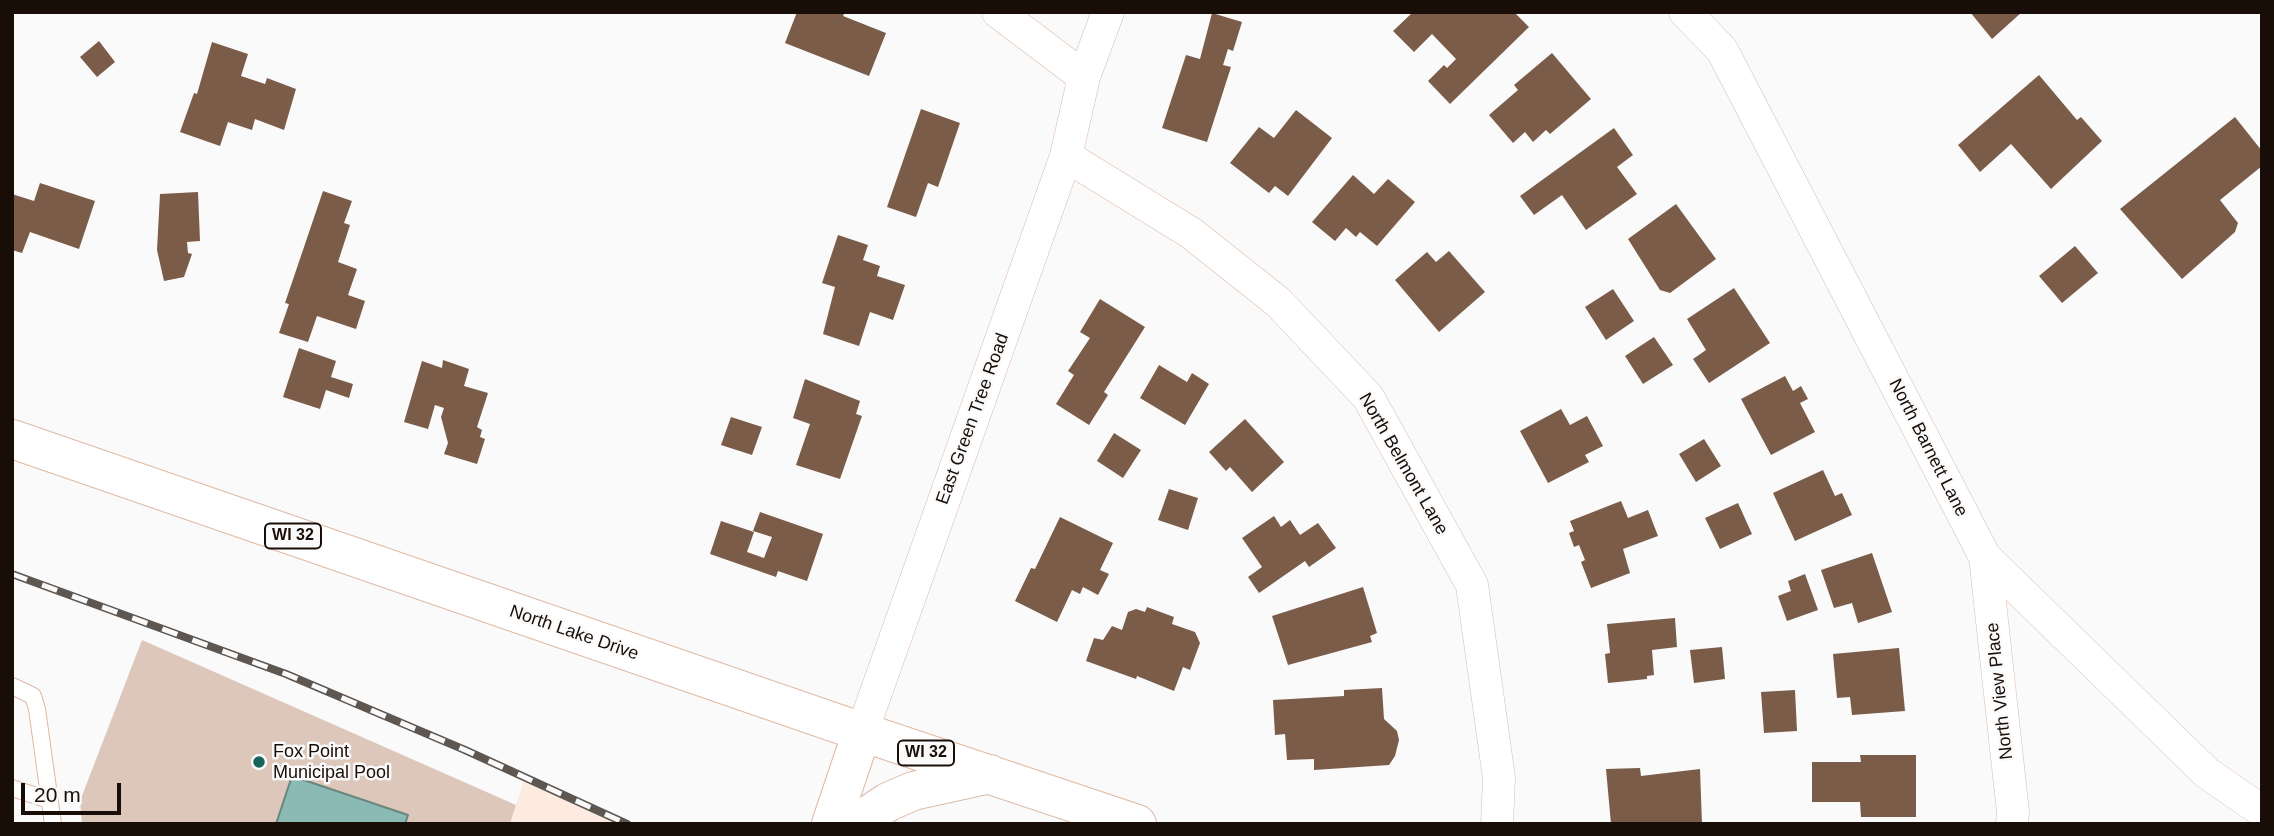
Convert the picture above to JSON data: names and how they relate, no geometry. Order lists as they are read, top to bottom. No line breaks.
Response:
{"streets":{"main road":["East Green Tree Road","WI 32","North Lake Drive"],"street":["North Barnett Lane","North Belmont Lane","North View Place"]},"crossings":[["East Green Tree Road","North Belmont Lane"],["East Green Tree Road","North Lake Drive"],["North Barnett Lane","North View Place"]],"places":["Fox Point Municipal Pool"],"scale_bar":"20 m"}
